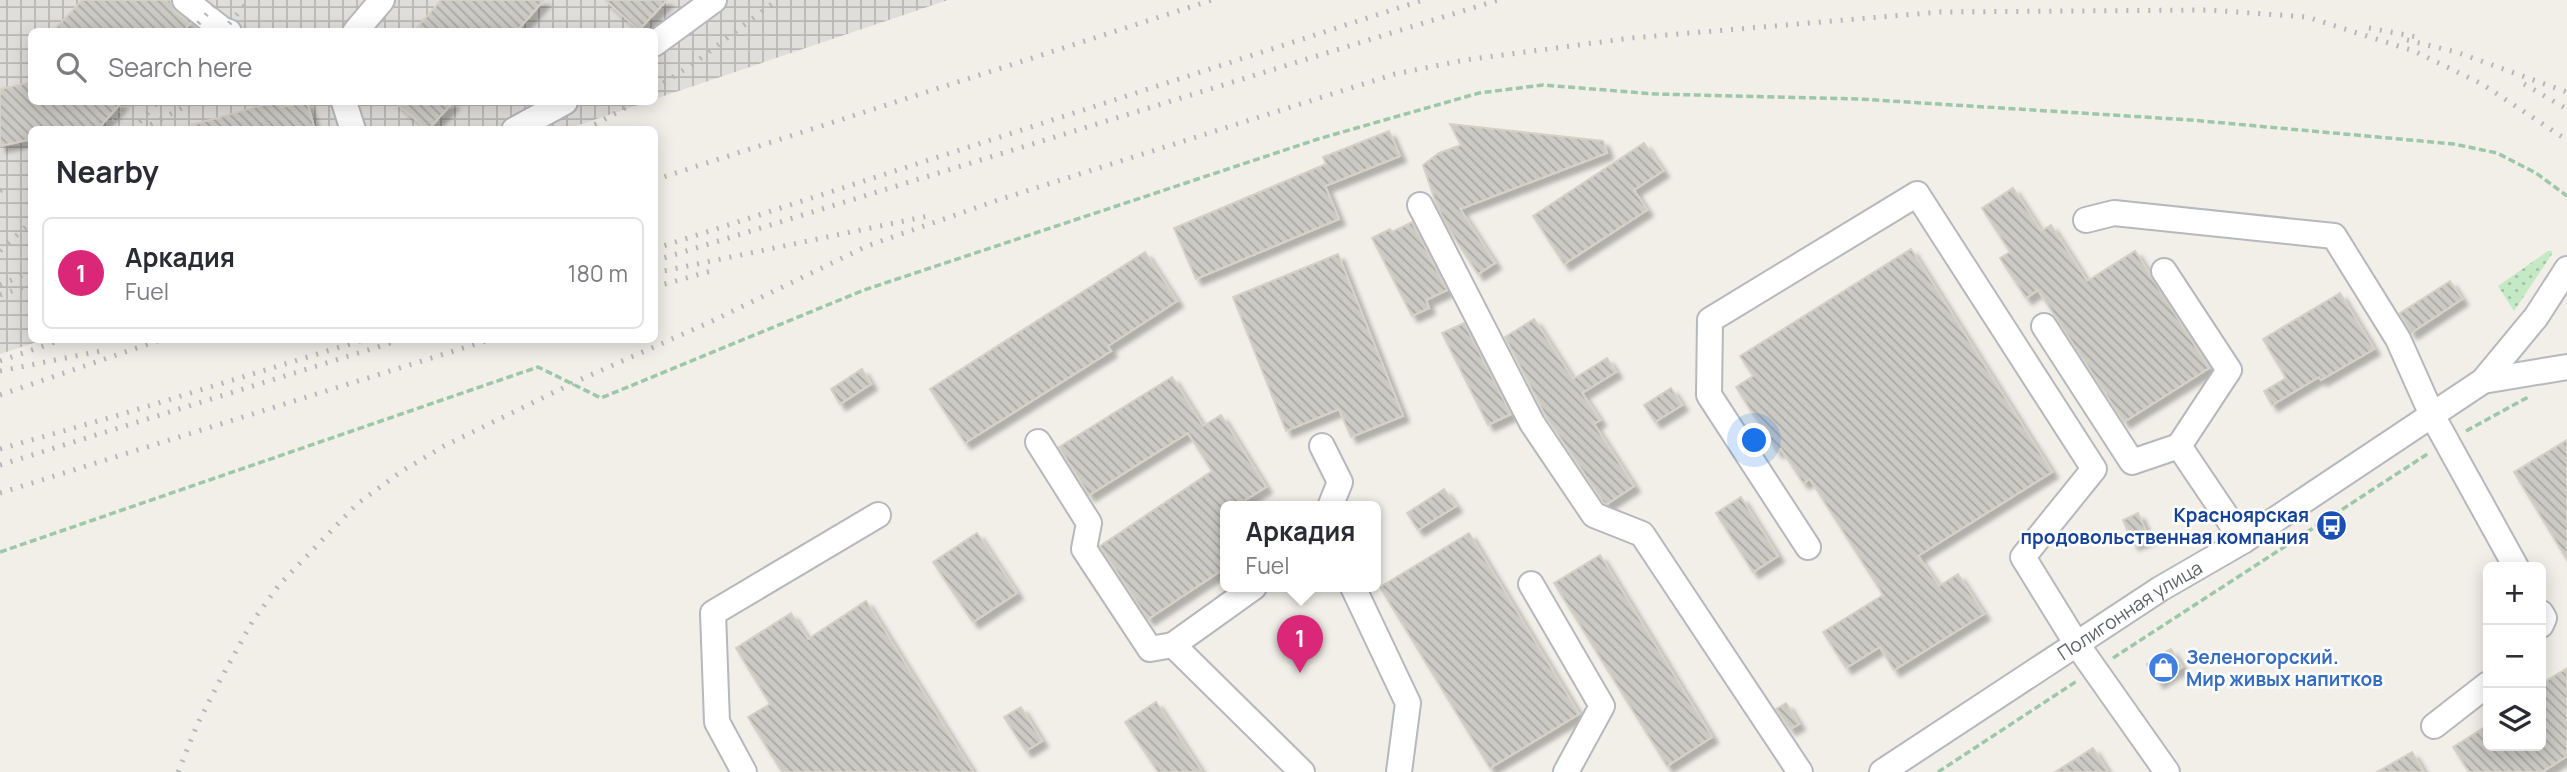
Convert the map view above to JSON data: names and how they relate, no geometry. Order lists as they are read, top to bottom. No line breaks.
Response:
{"streets":{"lane":["Полигонная улица"]},"places":{"bus stop":["Красноярская продовольственная компания"],"shop":["Зеленогорский. Мир живых напитков"]},"page":{"search":"Search here","heading":"Nearby","list":[{"mark":"1","name":"Аркадия","note":"Fuel","value":"180 m"}],"popup":["Аркадия","Fuel"],"map_buttons":["+","−"],"pins":"1"}}
